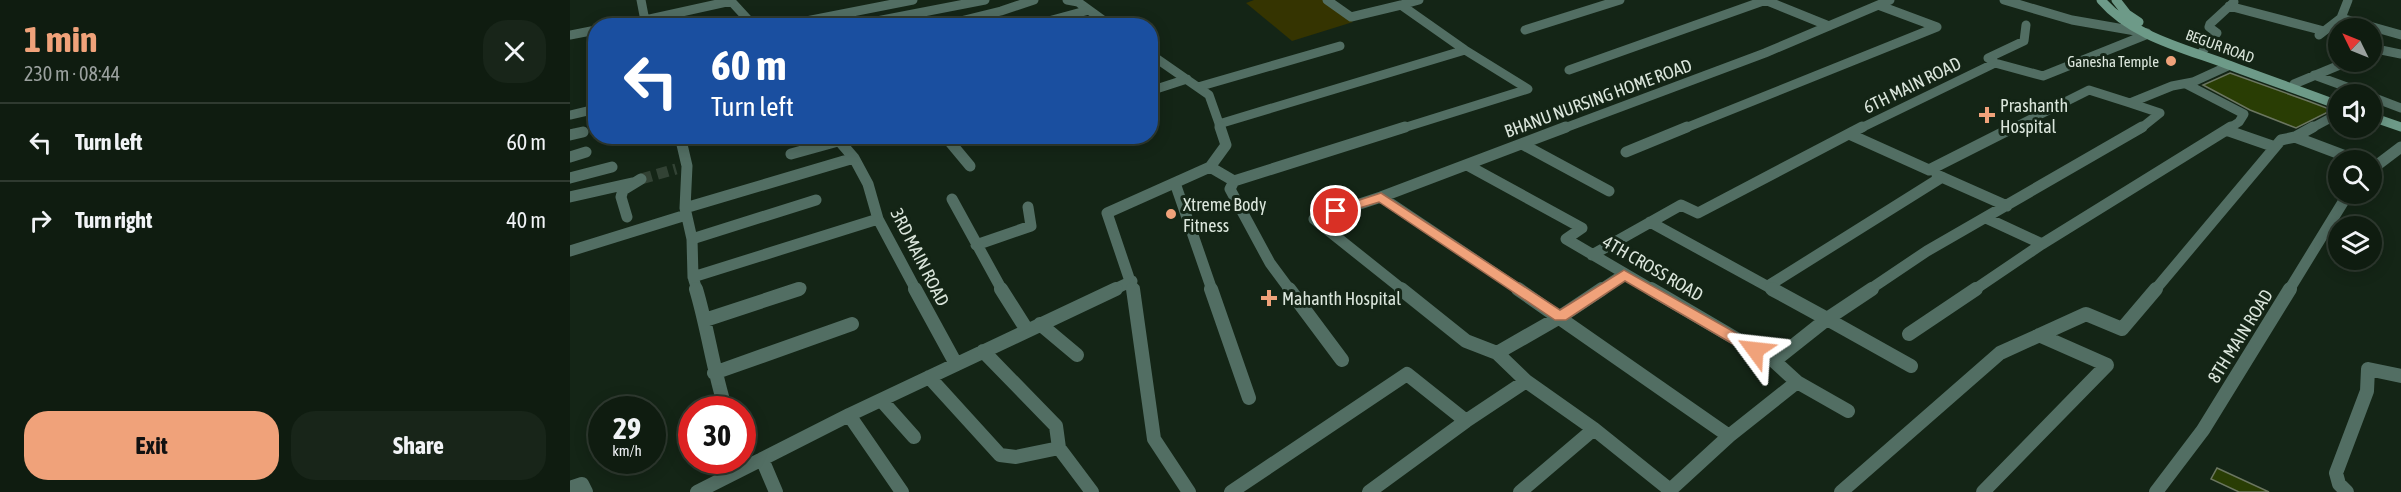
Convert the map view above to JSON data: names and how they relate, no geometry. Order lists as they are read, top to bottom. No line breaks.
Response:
{"streets":{"main road":["BEGUR ROAD"],"street":["6TH MAIN ROAD","BHANU NURSING HOME ROAD","3RD MAIN ROAD","4TH CROSS ROAD","8TH MAIN ROAD"]},"crossings":[["BHANU NURSING HOME ROAD","4TH CROSS ROAD"]],"places":{"other":["Ganesha Temple","Xtreme Body Fitness"],"health":["Prashanth Hospital","Mahanth Hospital"]},"north":"top left","page":{"heading":["1 min","230 m · 08:44"],"turn":["60 m","Turn left"],"list":[{"name":"Turn left","value":"60 m"},{"name":"Turn right","value":"40 m"}],"speed":"29 km/h","limit":"30","buttons":["Exit","Share"]}}
